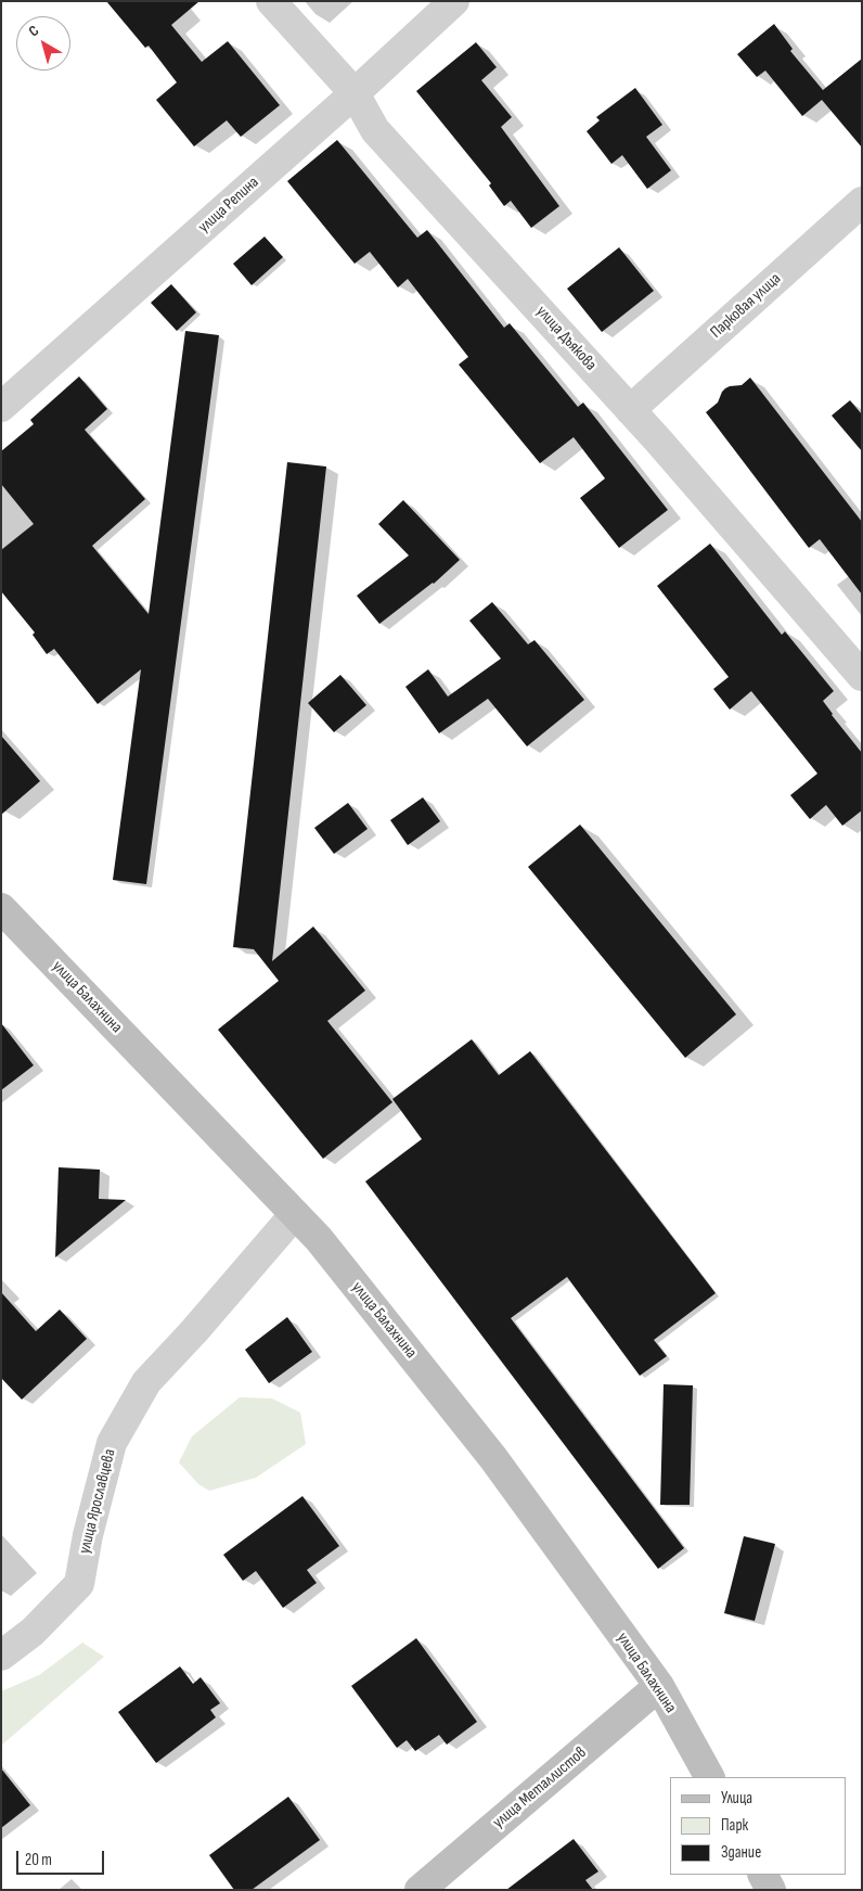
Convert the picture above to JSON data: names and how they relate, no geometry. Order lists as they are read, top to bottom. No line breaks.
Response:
{"streets":{"street":["улица Репина","Парковая улица","улица Дъякова","улица Балахнина","улица Ярославцева","улица Металлистов"]},"crossings":[["улица Репина","улица Дъякова"],["Парковая улица","улица Дъякова"],["улица Балахнина","улица Ярославцева"],["улица Балахнина","улица Металлистов"]],"legend":["Улица","Парк","Здание"],"scale_bar":"20 m","north":"top left"}
